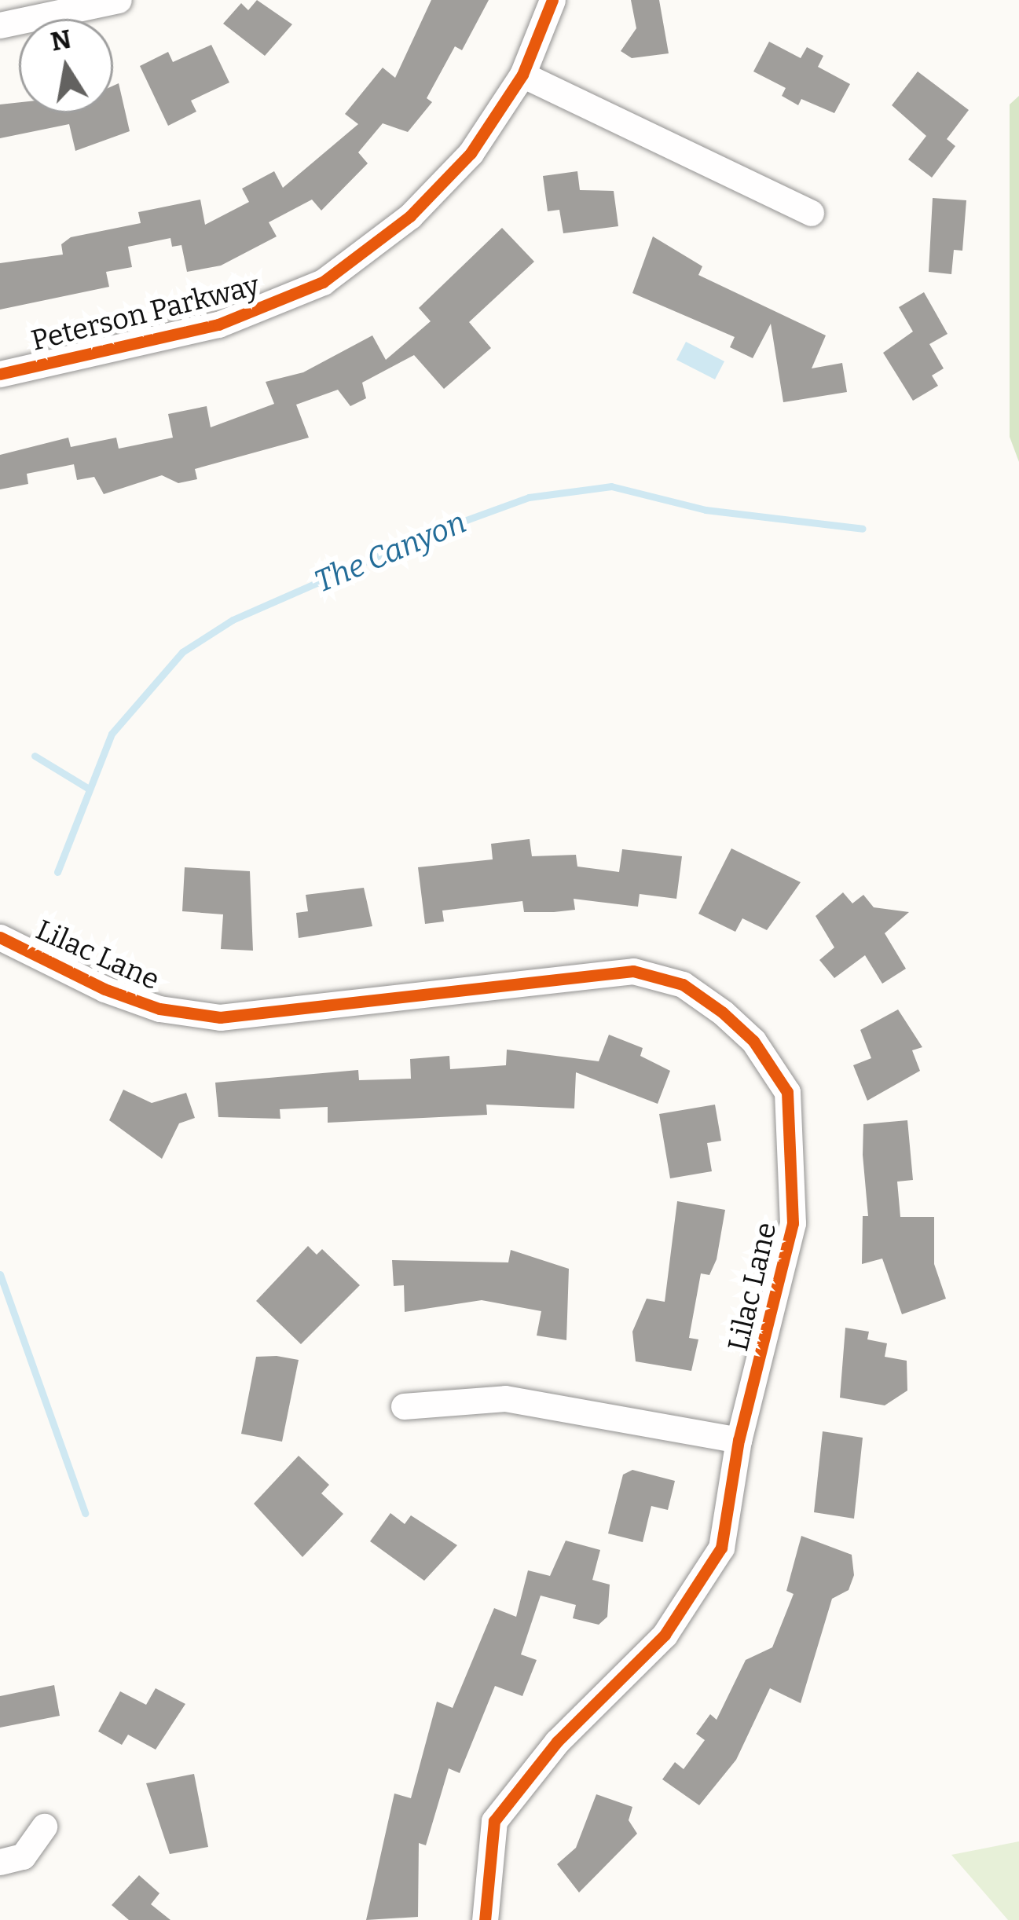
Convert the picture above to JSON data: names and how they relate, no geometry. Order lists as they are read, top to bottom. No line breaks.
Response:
{"streets":{"street":["Peterson Parkway","Lilac Lane"]},"water":["The Canyon"],"north":"top"}
